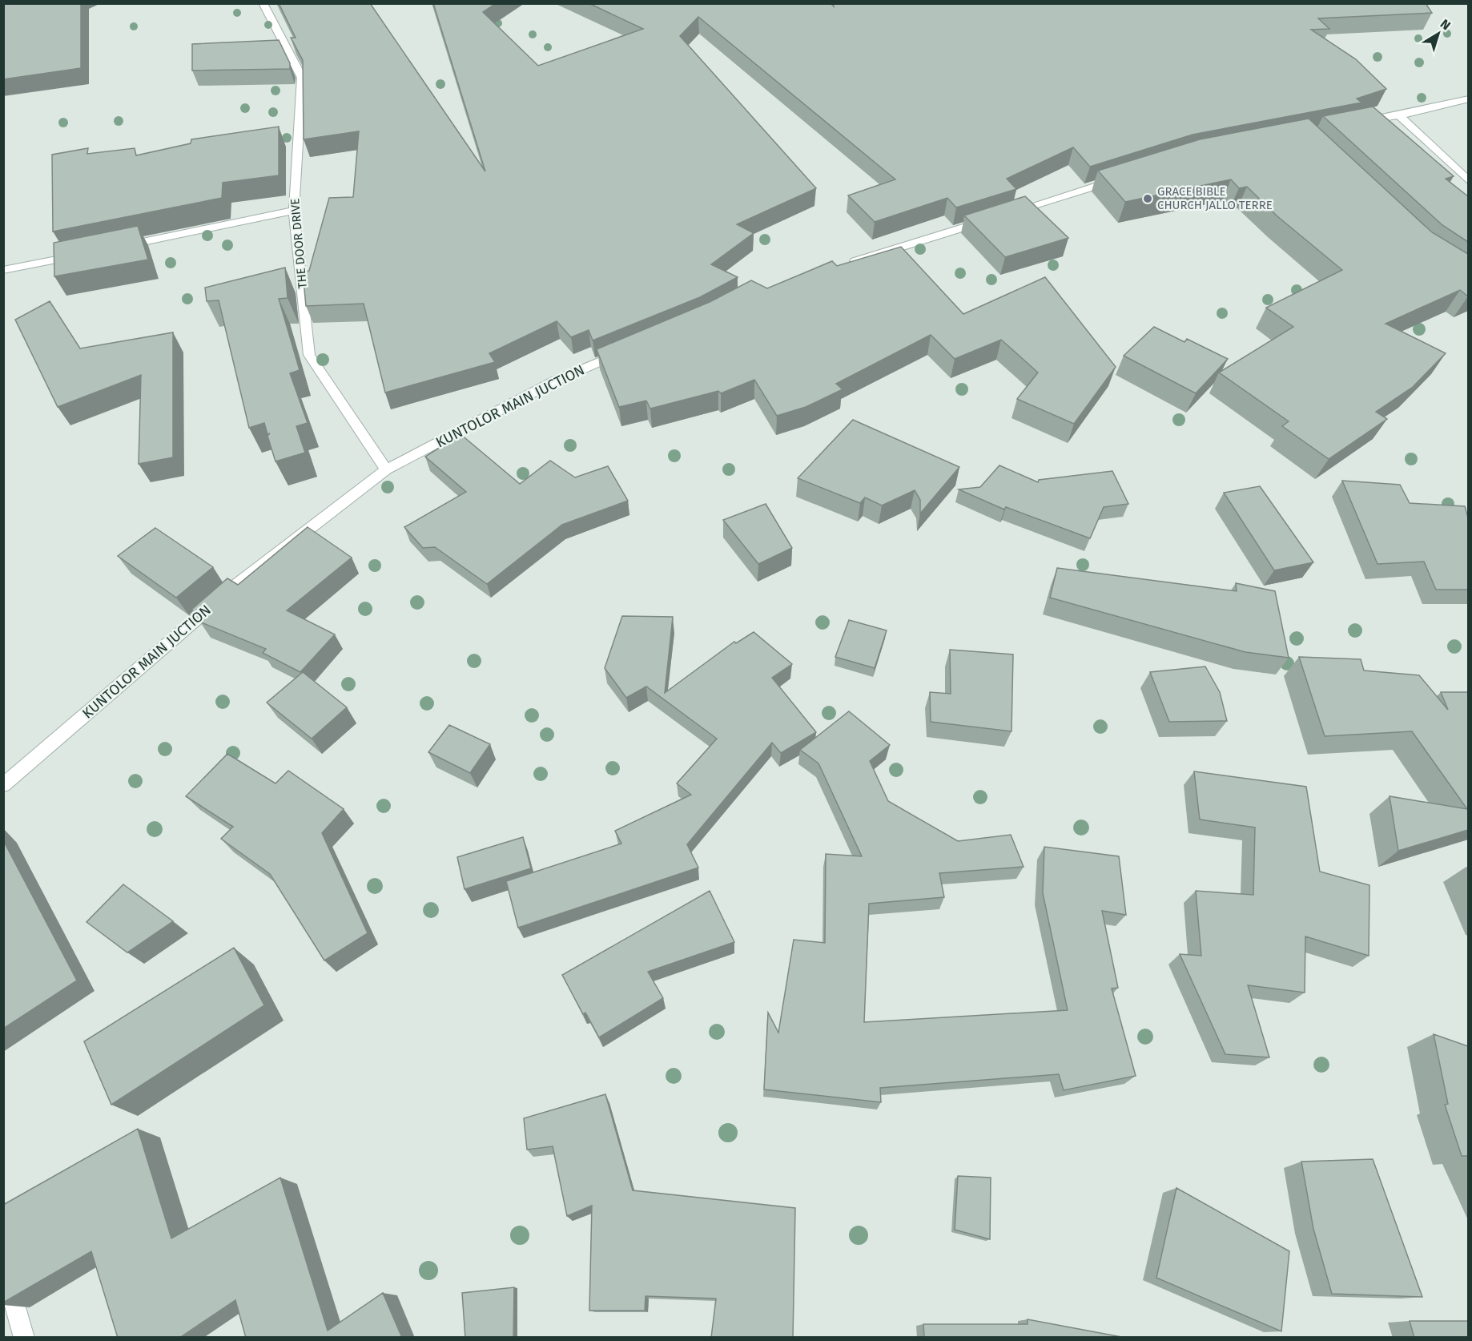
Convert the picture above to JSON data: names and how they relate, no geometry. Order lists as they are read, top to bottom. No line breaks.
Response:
{"streets":{"street":["THE DOOR DRIVE","KUNTOLOR MAIN JUCTION"]},"crossings":[["THE DOOR DRIVE","KUNTOLOR MAIN JUCTION"]],"places":["GRACE BIBLE CHURCH JALLO TERRE"],"north":"top right"}
